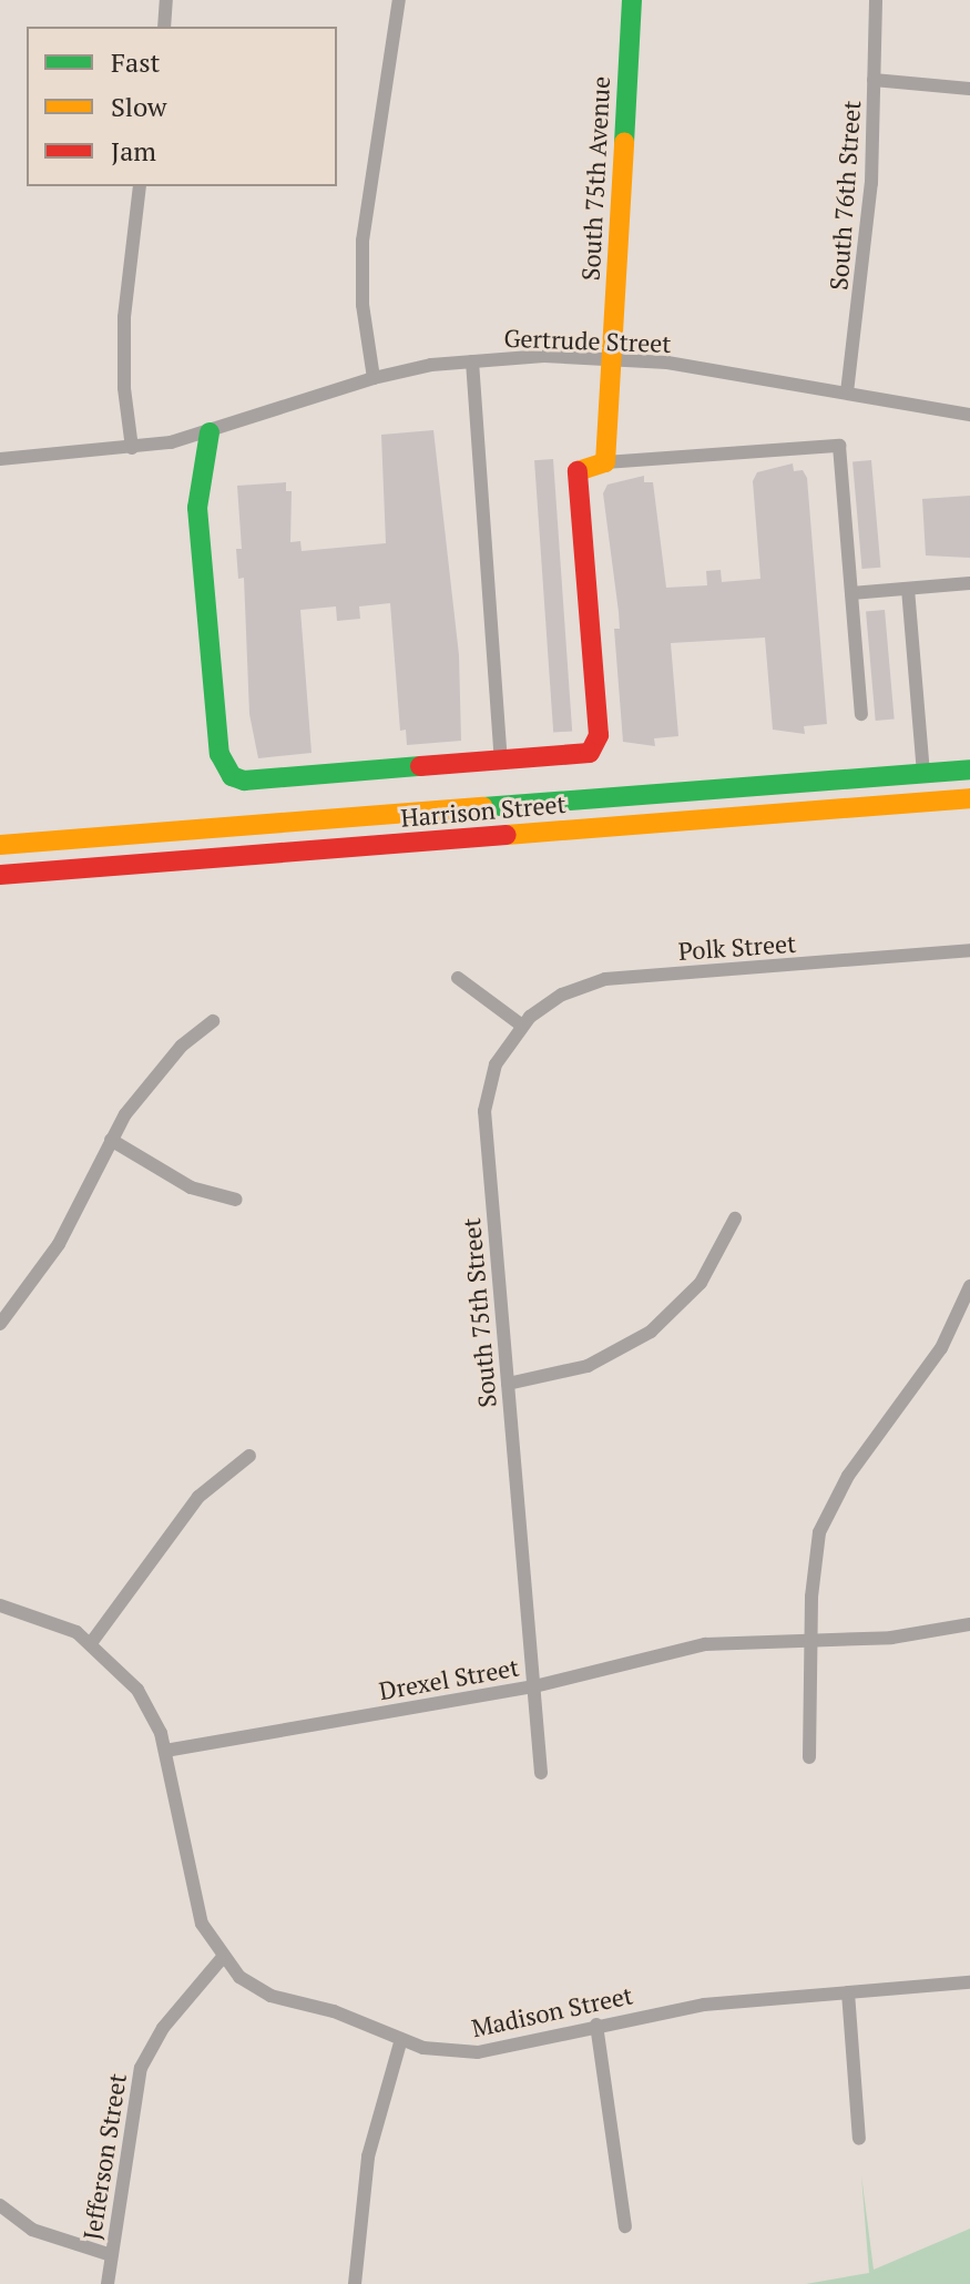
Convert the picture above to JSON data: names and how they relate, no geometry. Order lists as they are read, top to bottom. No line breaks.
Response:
{"streets":{"main road":["South 75th Avenue","Harrison Street"],"street":["South 76th Street","Gertrude Street","Polk Street","South 75th Street","Drexel Street","Madison Street","Jefferson Street"]},"crossings":[["South 75th Avenue","Gertrude Street"],["South 76th Street","Gertrude Street"],["Polk Street","South 75th Street"],["South 75th Street","Drexel Street"],["Drexel Street","Madison Street"],["Madison Street","Jefferson Street"]],"legend":["Fast","Slow","Jam"]}
